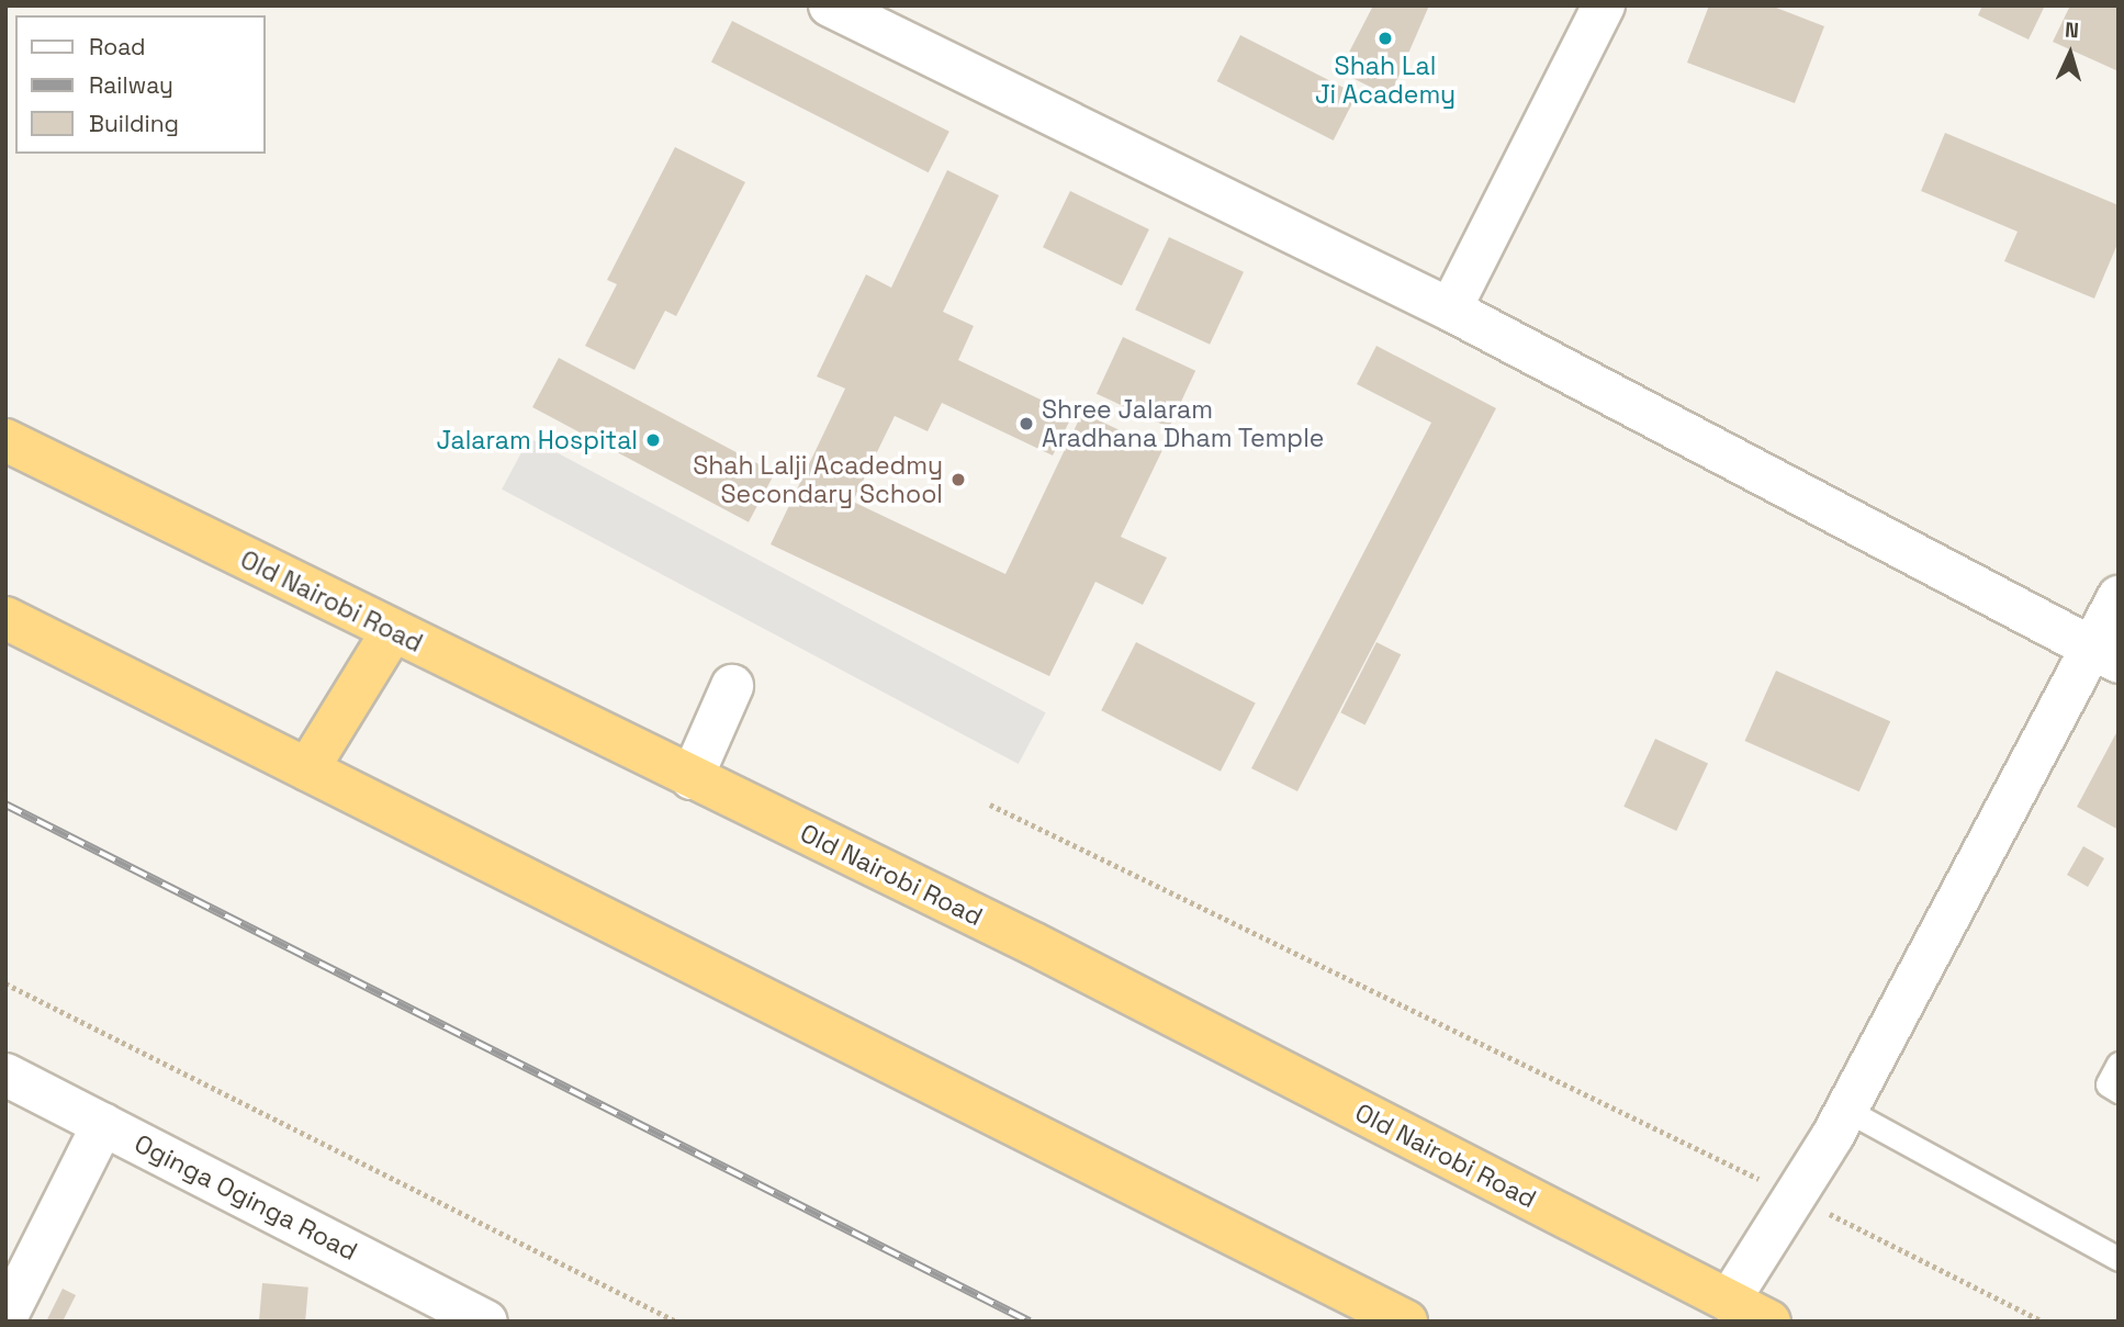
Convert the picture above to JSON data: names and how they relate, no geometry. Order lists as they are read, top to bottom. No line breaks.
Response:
{"streets":{"highway":["Old Nairobi Road"],"street":["Oginga Oginga Road"]},"places":["Shah Lal Ji Academy","Shree Jalaram Aradhana Dham Temple","Jalaram Hospital","Shah Lalji Acadedmy Secondary School"],"legend":["Road","Railway","Building"],"north":"top"}
